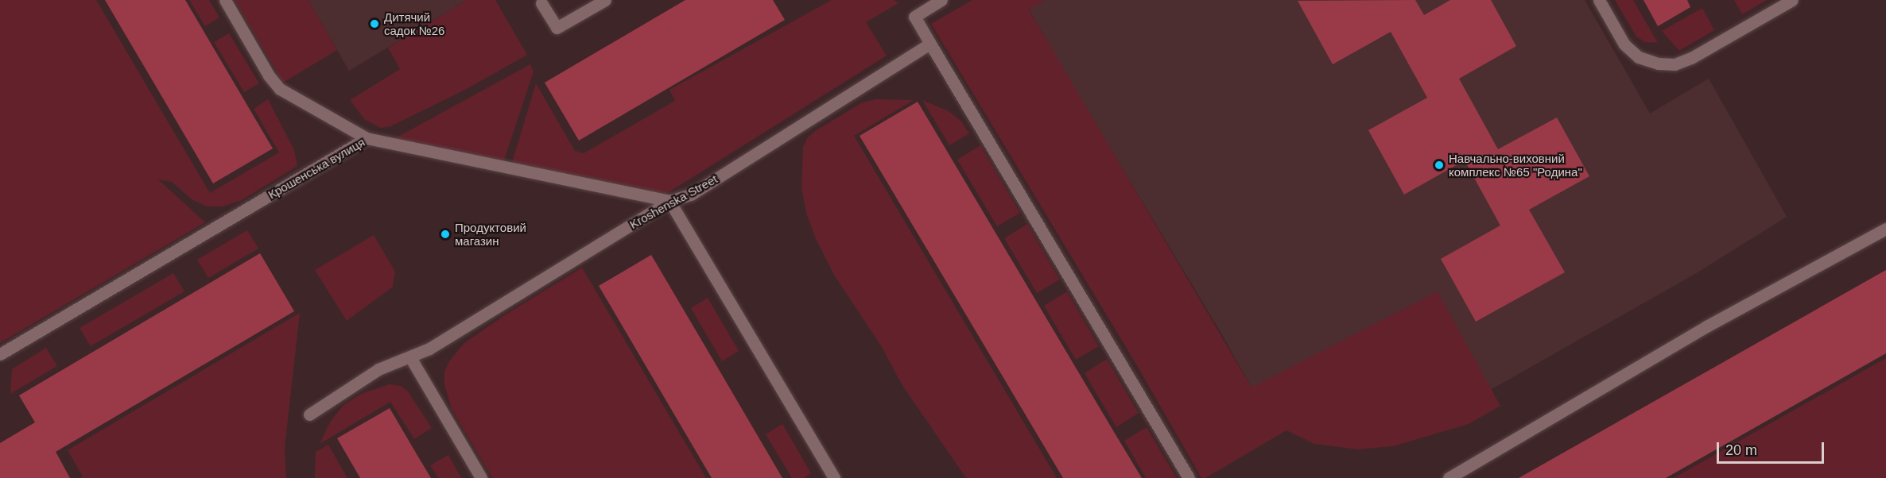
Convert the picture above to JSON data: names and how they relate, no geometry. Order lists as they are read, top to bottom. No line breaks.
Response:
{"streets":{"street":["Крошенська вулиця","Kroshenska Street"]},"crossings":[["Крошенська вулиця","Kroshenska Street"]],"places":["Дитячий садок №26","Навчально-виховний комплекс №65 \"Родина\"","Продуктовий магазин"],"scale_bar":"20 m"}
